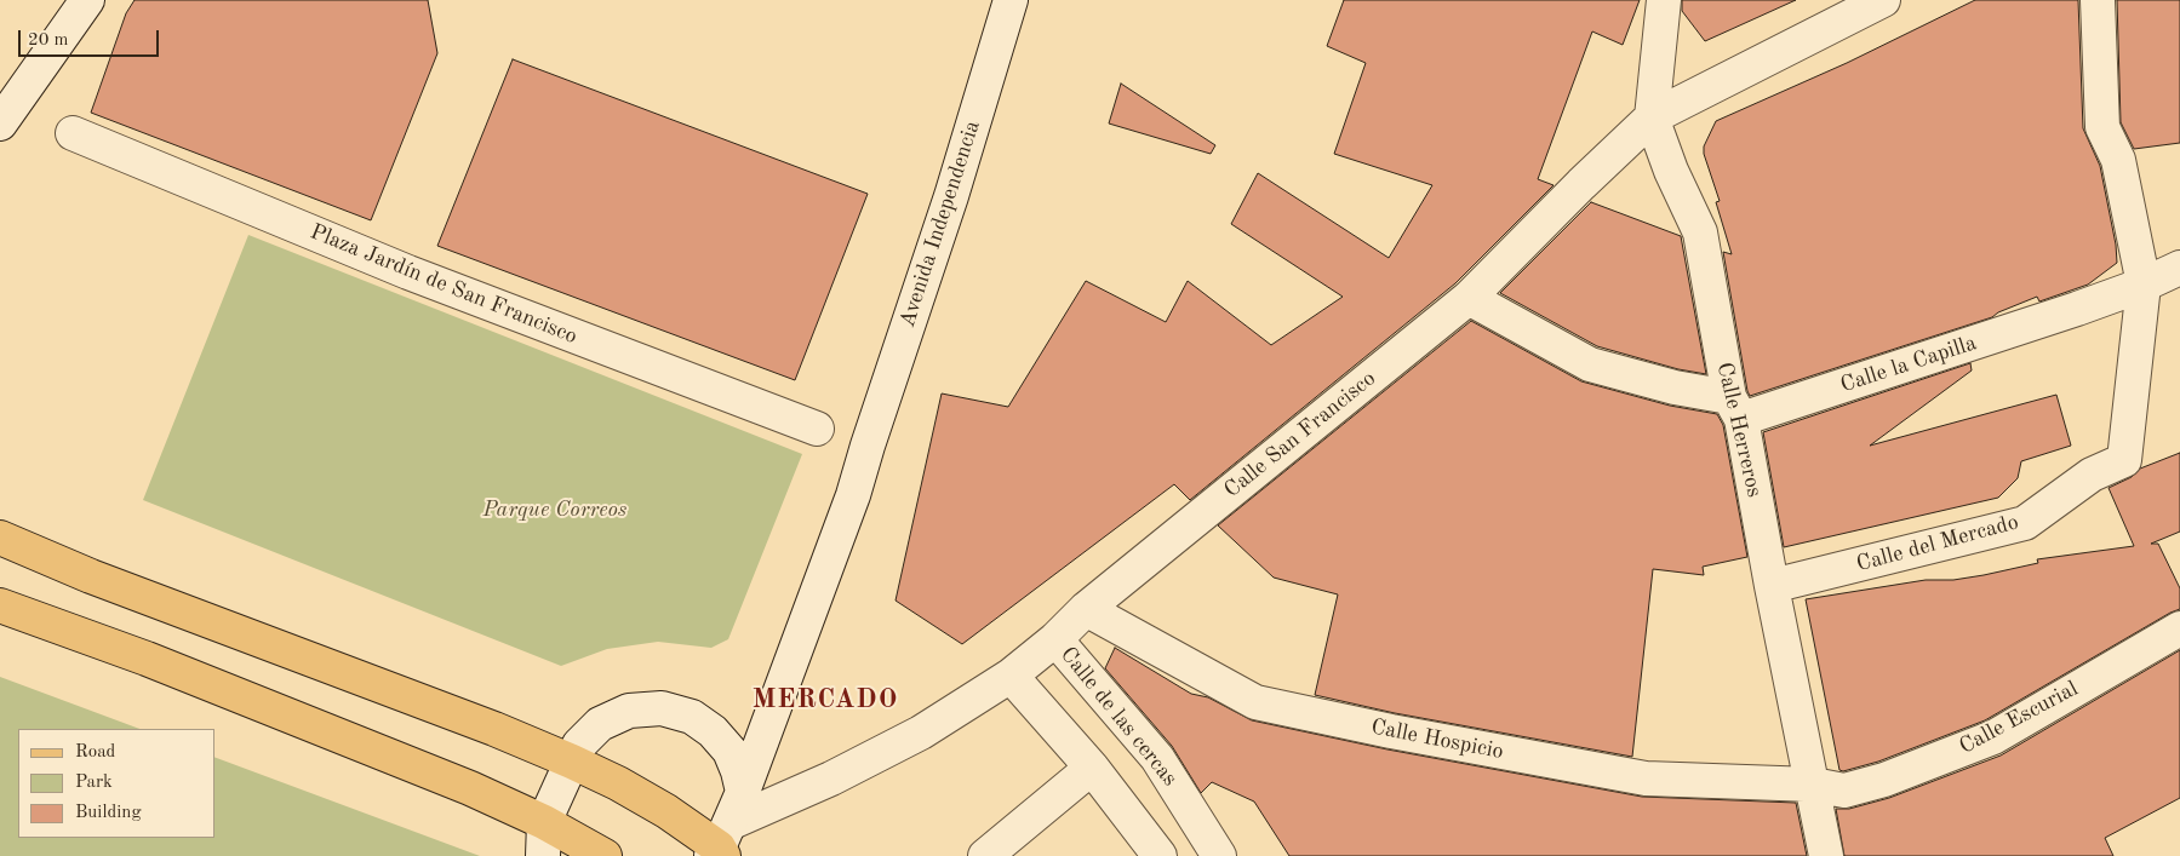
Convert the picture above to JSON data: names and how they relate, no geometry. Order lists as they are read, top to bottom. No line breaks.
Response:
{"streets":{"street":["Avenida Independencia","Plaza Jardín de San Francisco","Calle la Capilla","Calle Herreros","Calle San Francisco","Calle del Mercado","Calle de las cercas","Calle Escurial","Calle Hospicio"]},"crossings":[["Calle la Capilla","Calle Herreros"],["Calle la Capilla","Calle del Mercado"],["Calle Herreros","Calle San Francisco"],["Calle Herreros","Calle del Mercado"],["Calle Herreros","Calle Escurial"],["Calle Herreros","Calle Hospicio"],["Calle San Francisco","Calle de las cercas"],["Calle San Francisco","Calle Hospicio"],["Calle Escurial","Calle Hospicio"]],"districts":["MERCADO"],"parks":["Parque Correos"],"legend":["Road","Park","Building"],"scale_bar":"20 m"}
